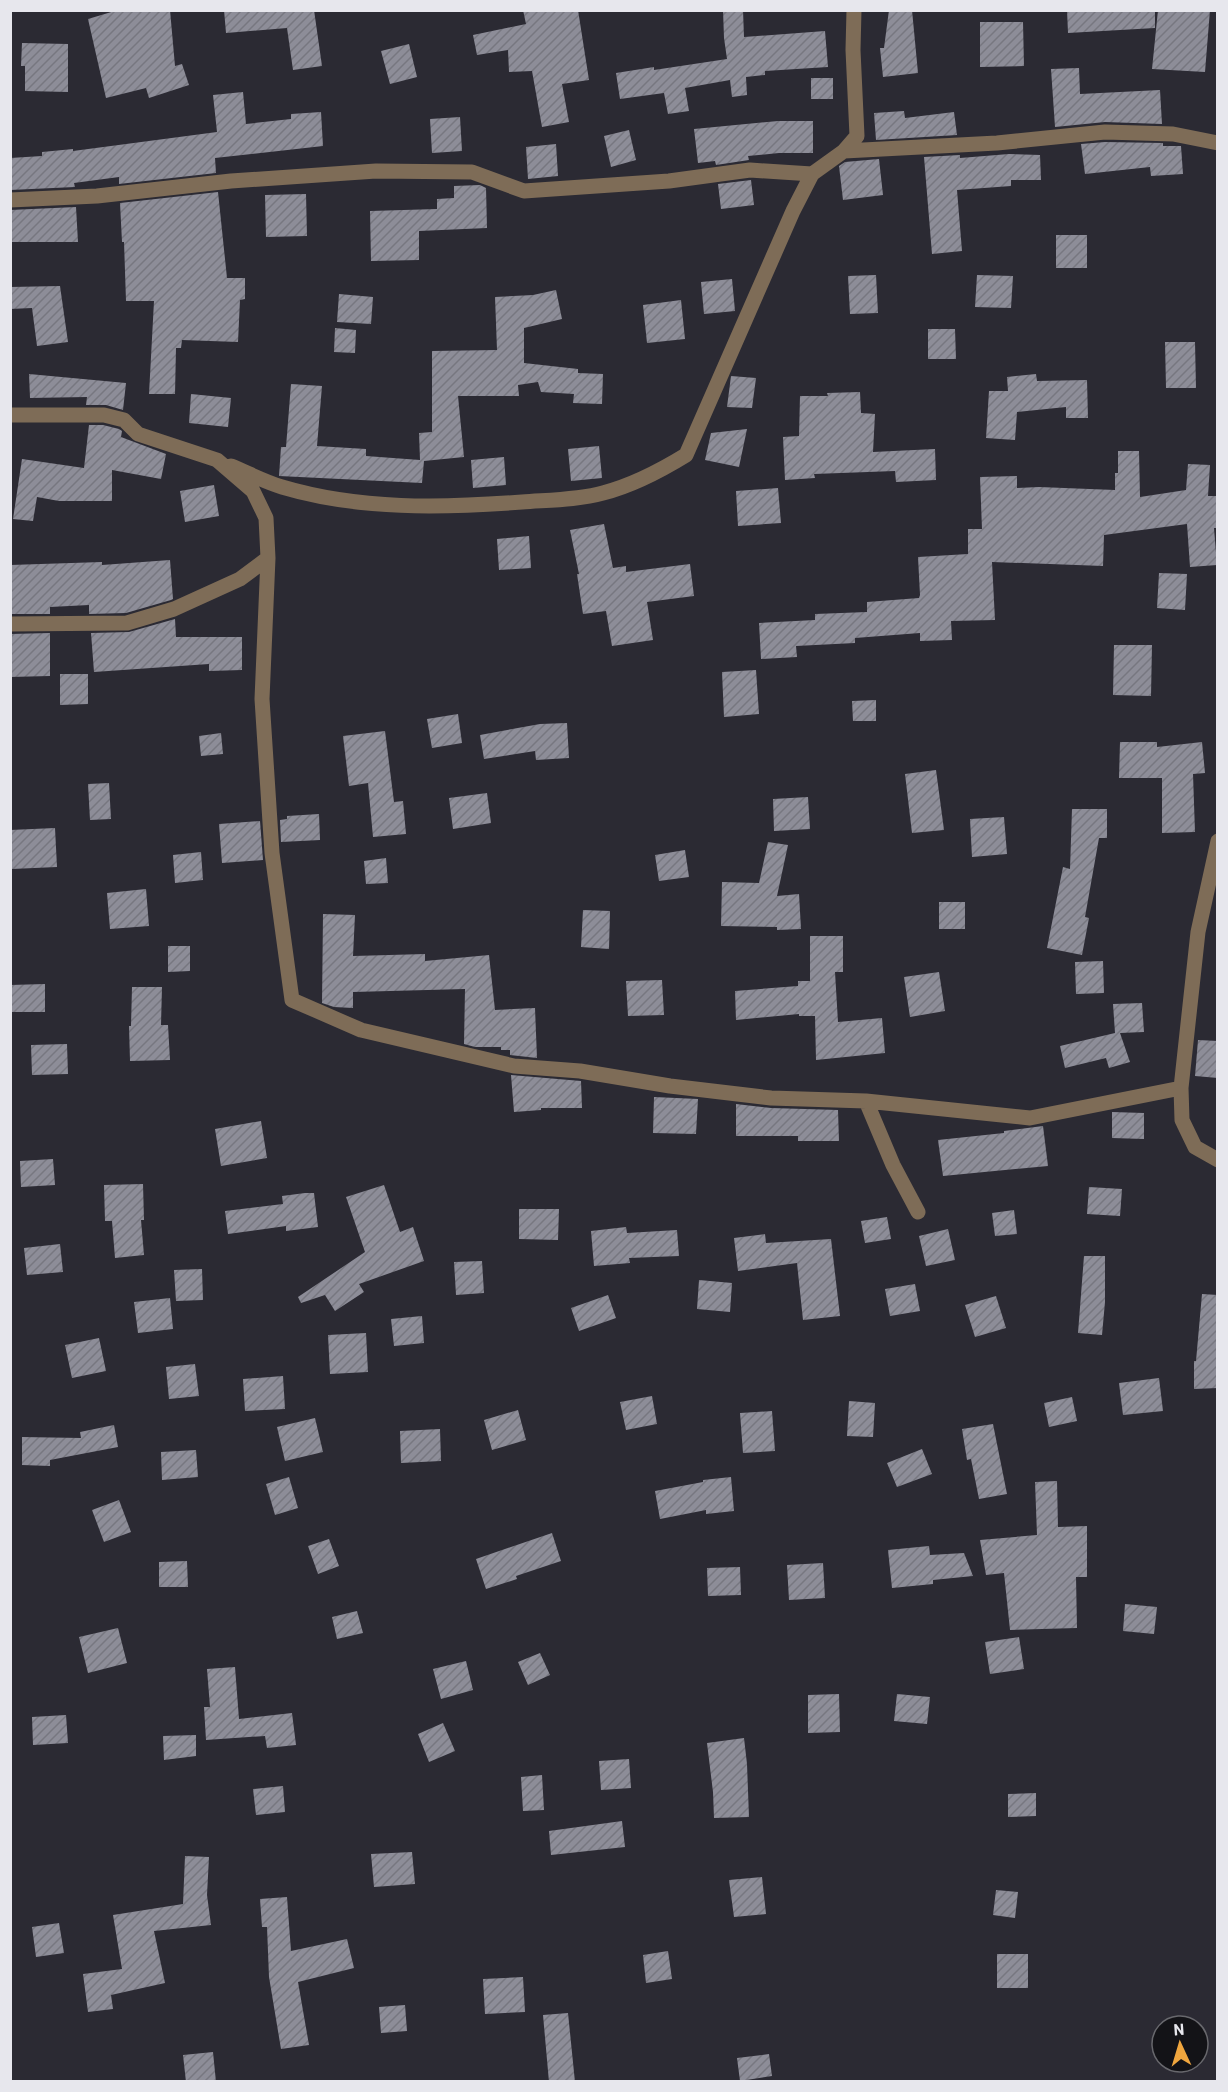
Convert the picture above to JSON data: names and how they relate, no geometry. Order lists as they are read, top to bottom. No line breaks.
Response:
{"north":"top"}
